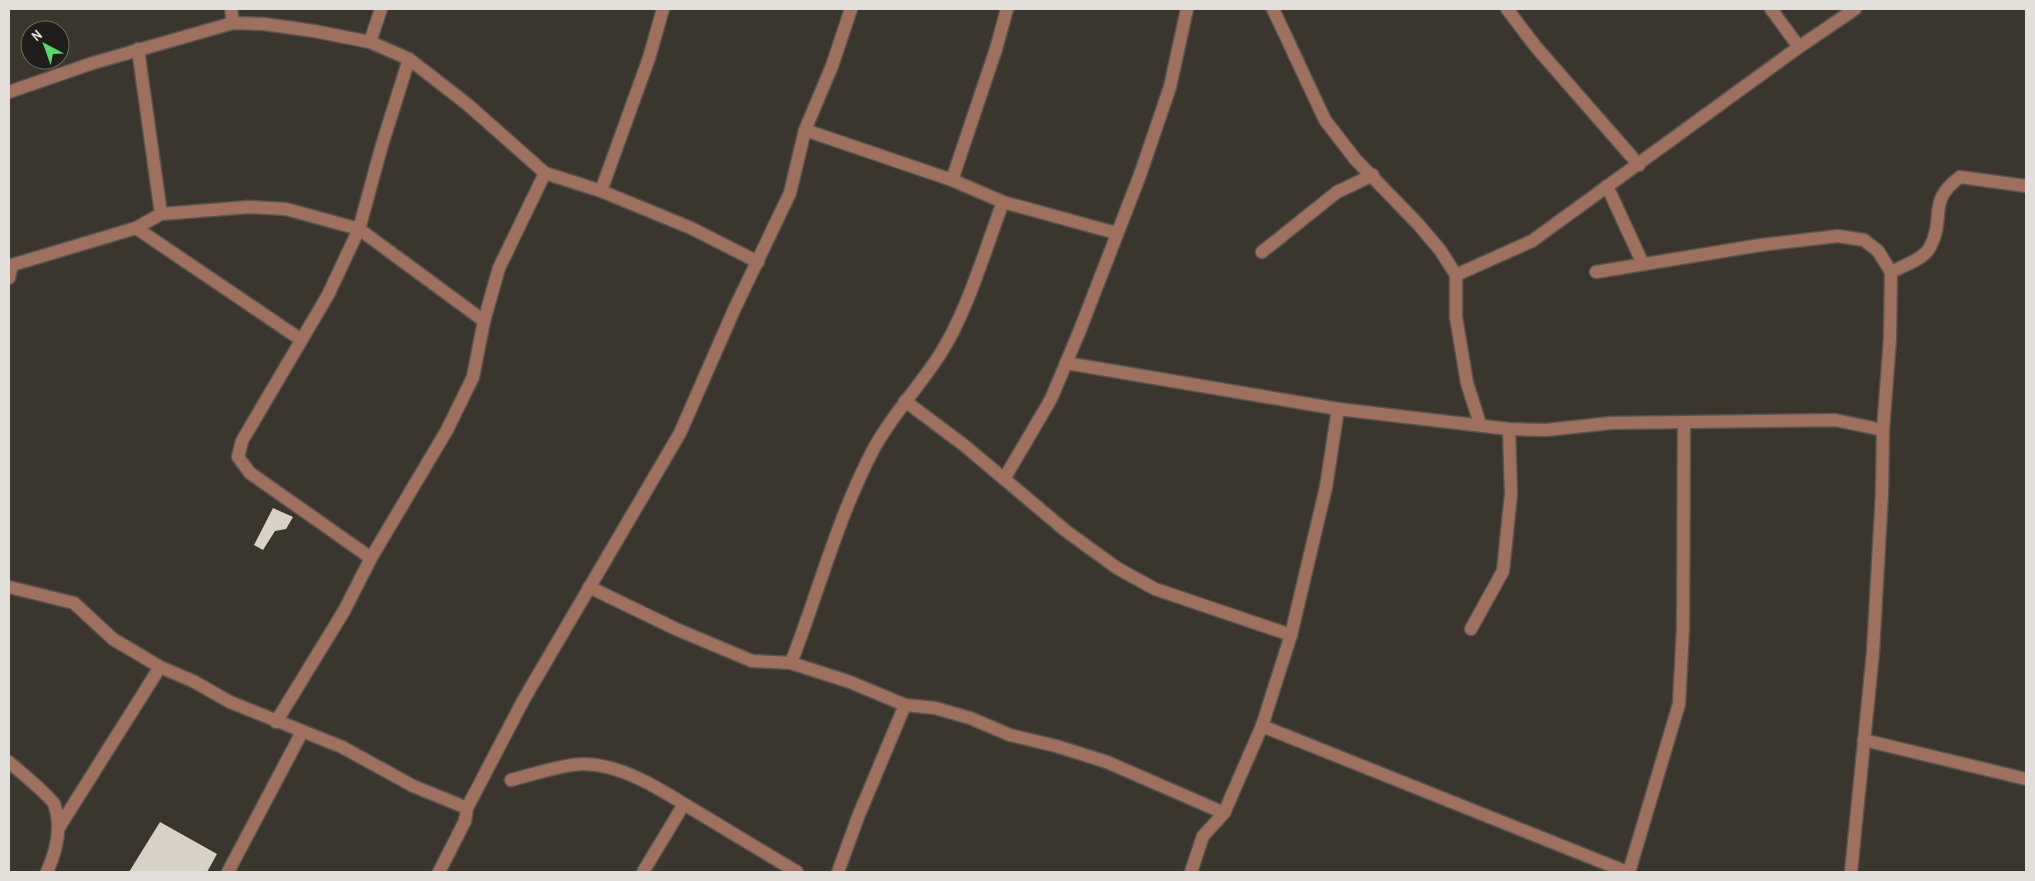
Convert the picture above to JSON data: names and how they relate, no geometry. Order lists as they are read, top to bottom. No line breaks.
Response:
{"north":"top left"}
